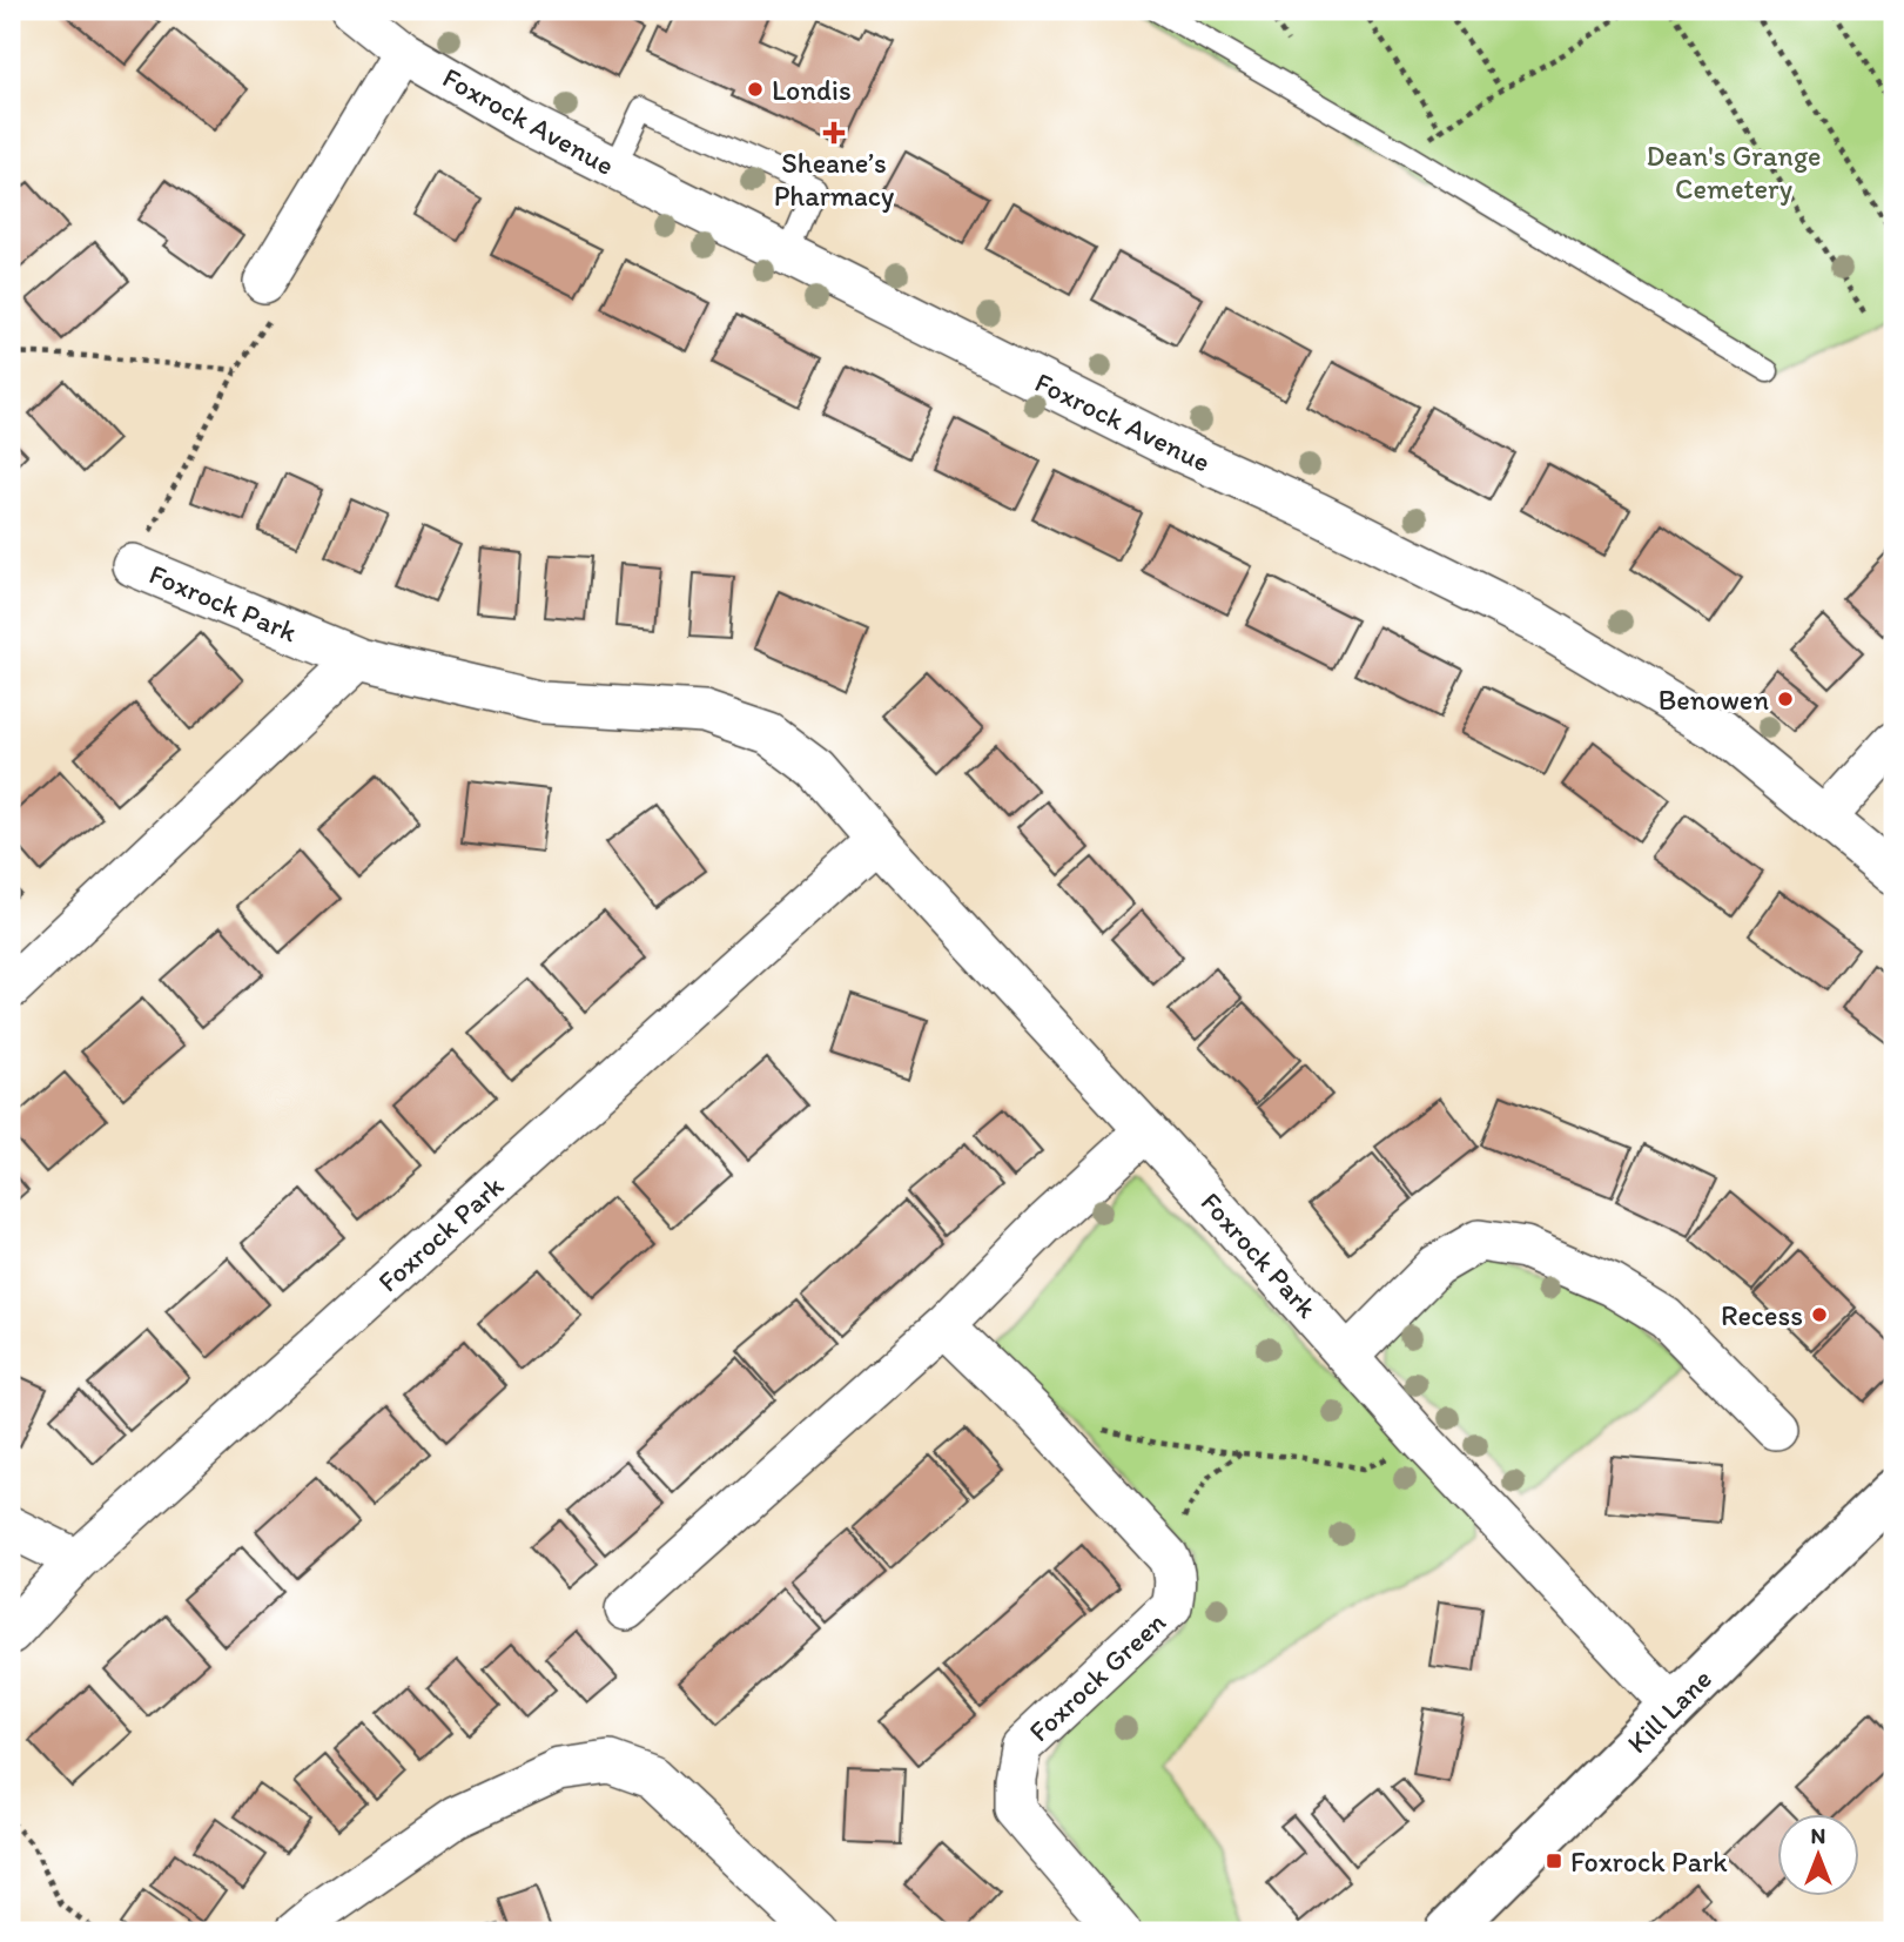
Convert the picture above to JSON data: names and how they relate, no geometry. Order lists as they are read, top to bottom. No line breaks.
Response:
{"streets":{"main road":["Kill Lane"],"street":["Foxrock Avenue","Foxrock Park","Foxrock Green"]},"crossings":[["Foxrock Park","Kill Lane"]],"parks":["Dean's Grange Cemetery"],"places":{"other":["Londis","Benowen","Recess"],"health":["Sheane’s Pharmacy"],"transit":["Foxrock Park"]},"north":"top"}
